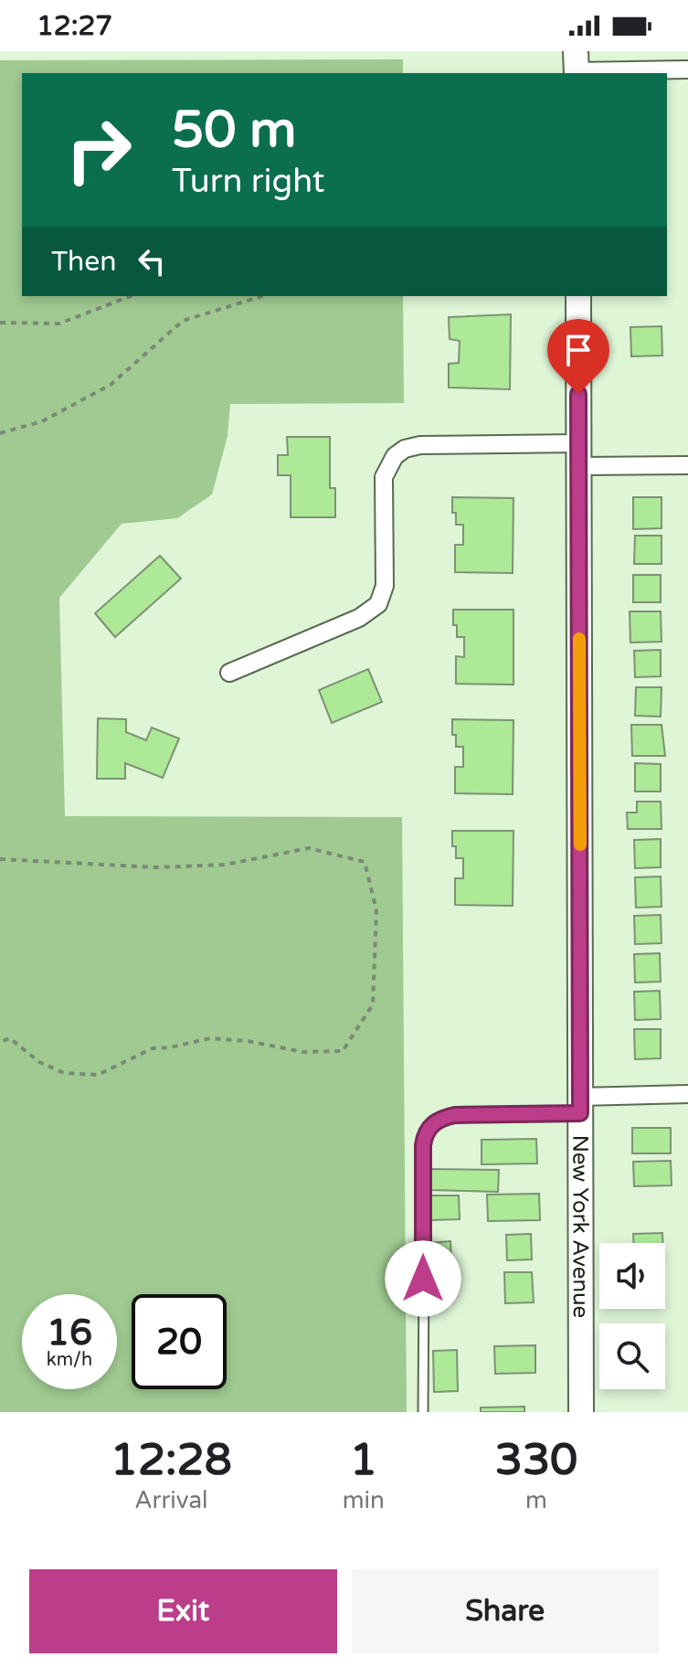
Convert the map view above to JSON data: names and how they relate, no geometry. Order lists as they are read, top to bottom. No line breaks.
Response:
{"streets":{"street":["New York Avenue"]},"page":{"status":"12:27","turn":["50 m","Turn right"],"then":"Then","speed":"16 km/h","limit":"20","eta":["12:28","Arrival","1","min","330","m"],"buttons":["Exit","Share"]}}
